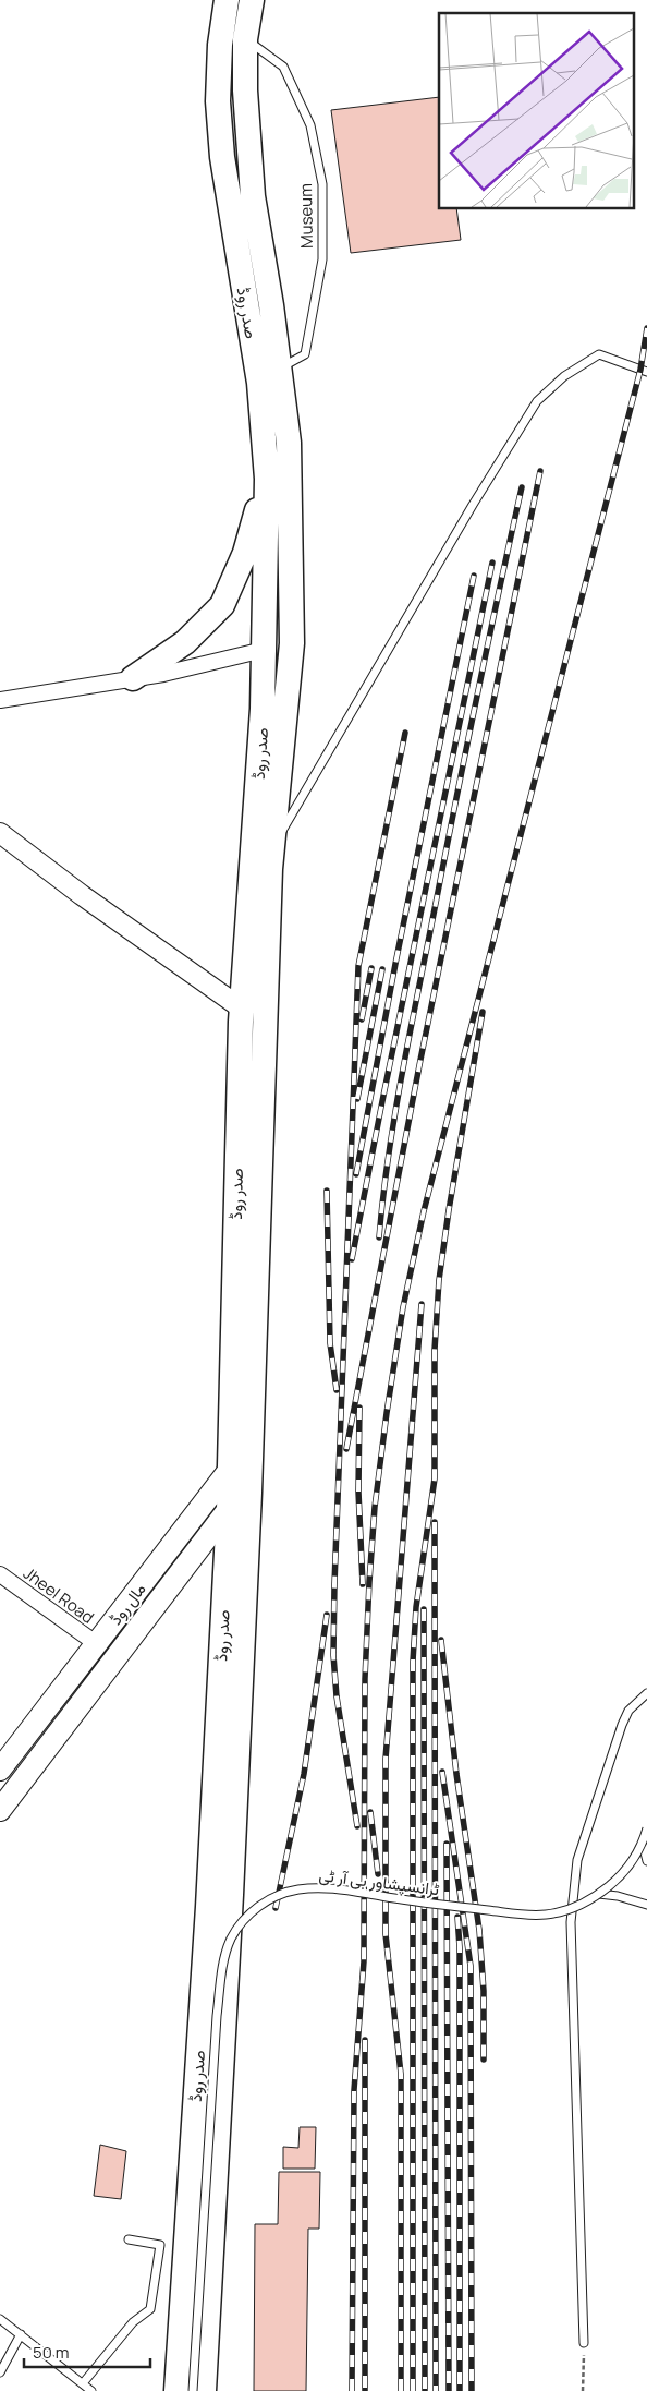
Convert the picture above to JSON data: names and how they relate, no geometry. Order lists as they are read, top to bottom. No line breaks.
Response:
{"streets":{"main road":["صدر روڈ","مال روڈ"],"street":["Jheel Road"],"lane":["Museum","ٹرانسپشاور بی آر ٹی"]},"crossings":[["Museum","صدر روڈ"],["صدر روڈ","مال روڈ"],["Jheel Road","مال روڈ"]],"scale_bar":"50 m"}
